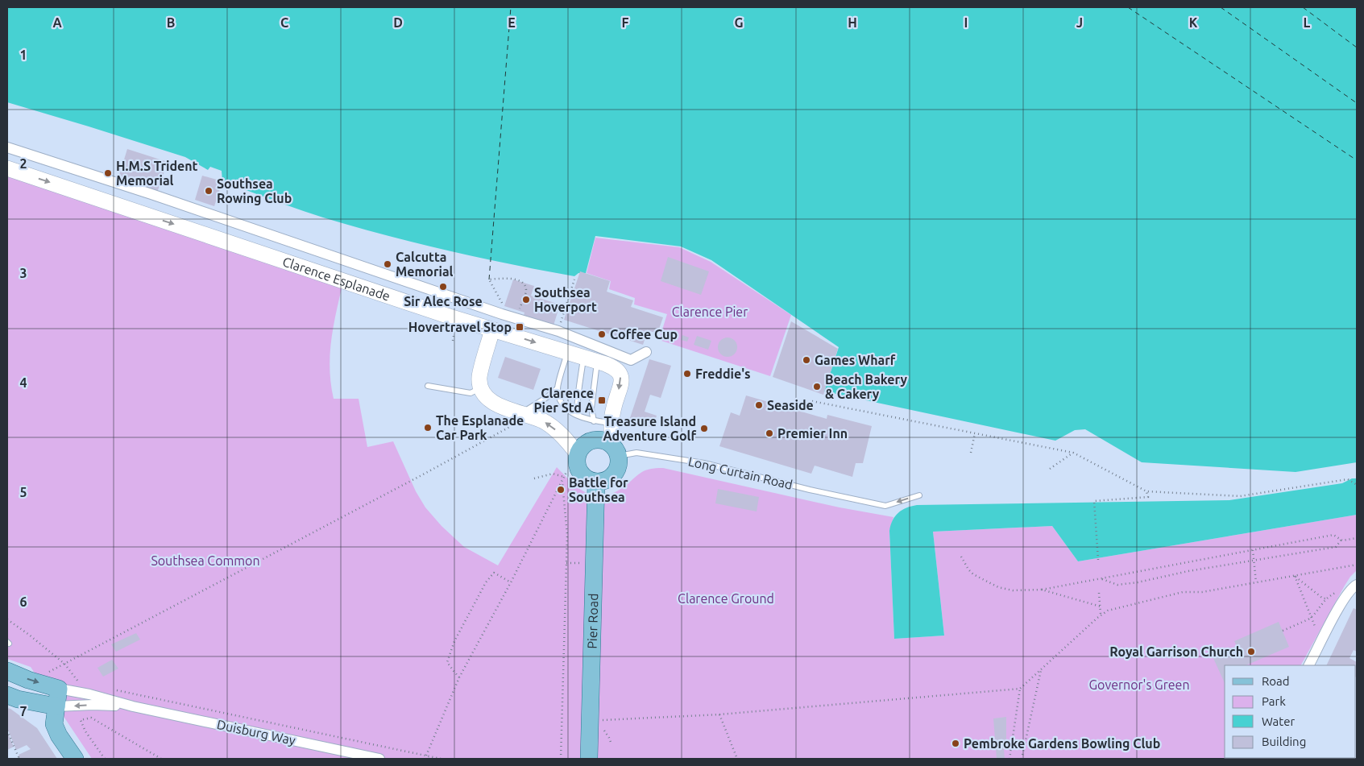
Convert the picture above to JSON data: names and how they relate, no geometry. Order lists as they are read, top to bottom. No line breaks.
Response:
{"streets":{"main road":["Pier Road"],"street":["Clarence Esplanade","Duisburg Way"],"lane":["Long Curtain Road"]},"crossings":[["Clarence Esplanade","Long Curtain Road"],["Clarence Esplanade","Pier Road"],["Long Curtain Road","Pier Road"]],"one_way":["Long Curtain Road"],"parks":["Clarence Pier","Southsea Common","Clarence Ground","Governor's Green"],"places":{"other":["H.M.S Trident Memorial","Southsea Rowing Club","Calcutta Memorial","Sir Alec Rose","Southsea Hoverport","Coffee Cup","Games Wharf","Freddie's","Beach Bakery & Cakery","Seaside","The Esplanade Car Park","Treasure Island Adventure Golf","Premier Inn","Battle for Southsea","Royal Garrison Church","Pembroke Gardens Bowling Club"],"transit":["Hovertravel Stop","Clarence Pier Std A"]},"legend":["Road","Park","Water","Building"],"grid":{"columns":["A","B","C","D","E","F","G","H","I","J","K","L"],"rows":["1","2","3","4","5","6","7"]}}
